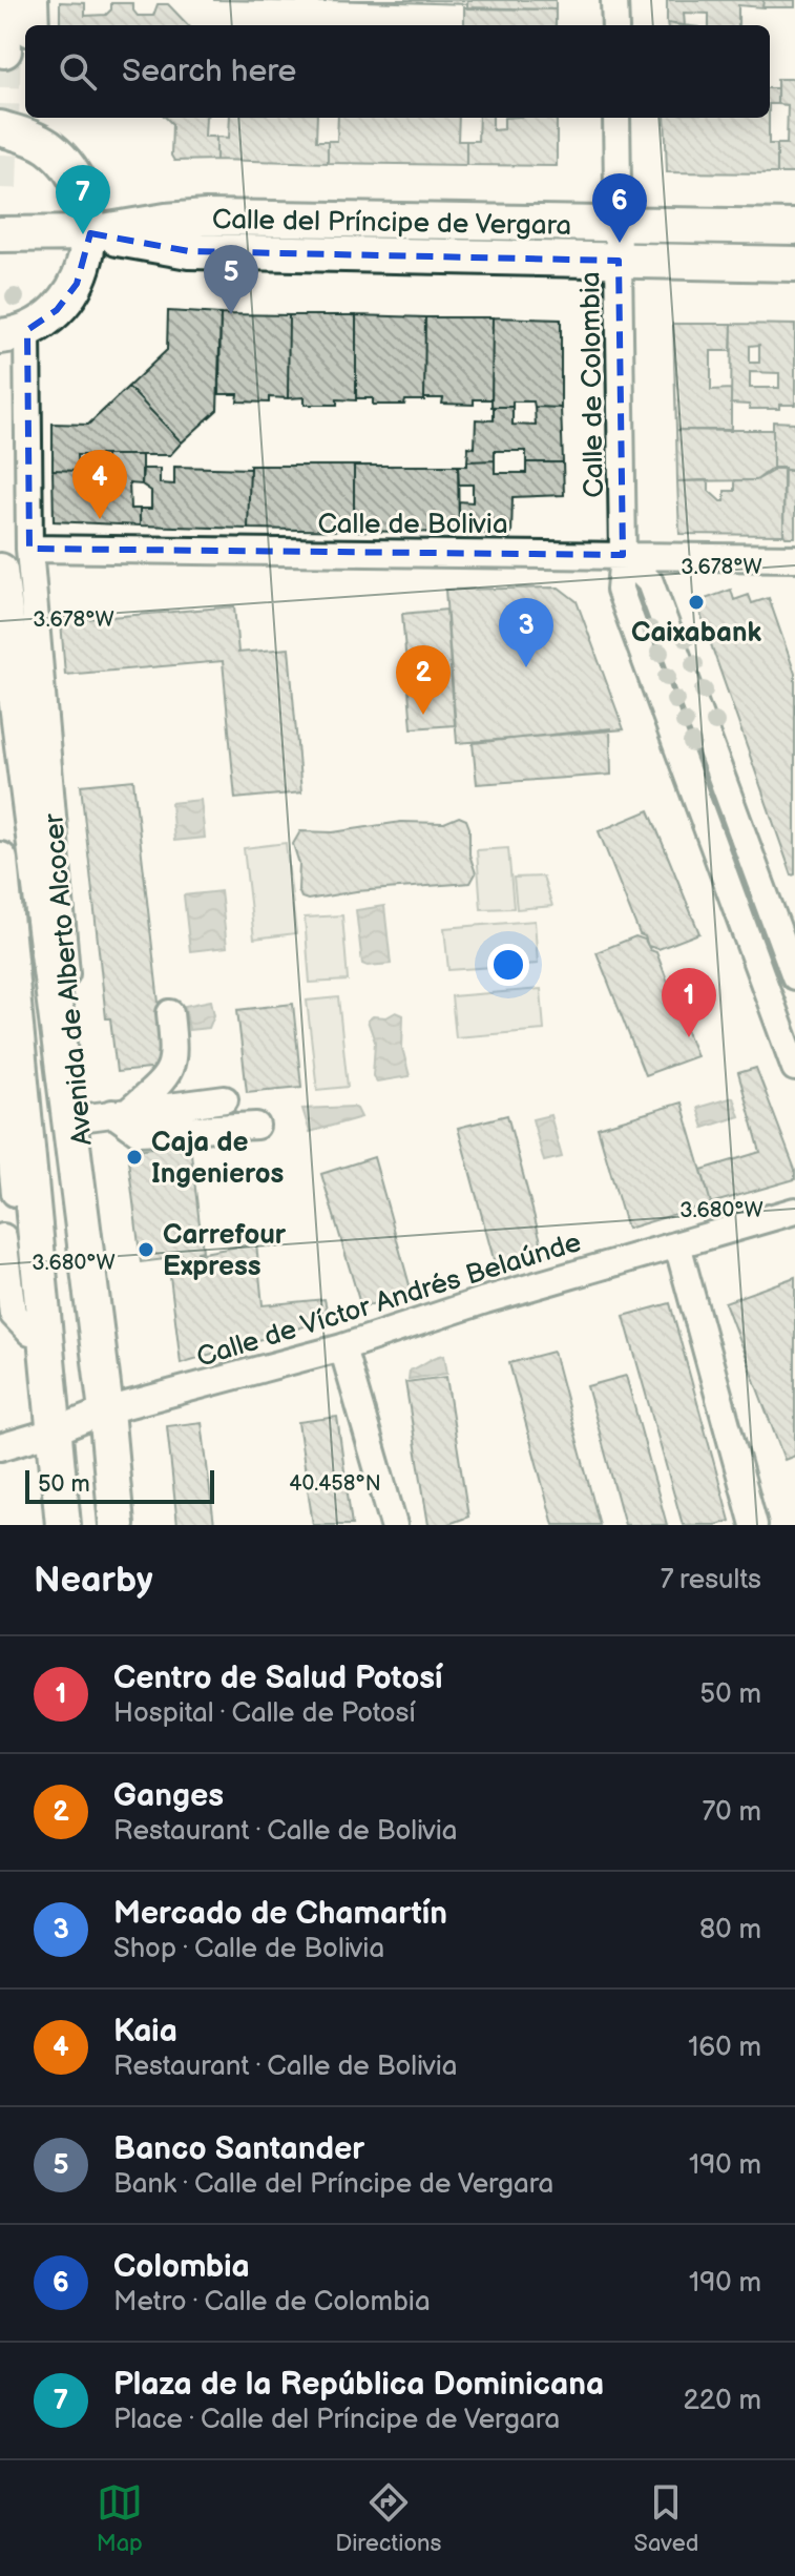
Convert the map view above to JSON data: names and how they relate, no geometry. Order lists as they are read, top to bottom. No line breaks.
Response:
{"streets":{"main road":["Calle del Príncipe de Vergara","Avenida de Alberto Alcocer"],"street":["Calle de Colombia","Calle de Bolivia","Calle de Víctor Andrés Belaúnde"]},"crossings":[["Calle del Príncipe de Vergara","Calle de Colombia"],["Calle de Colombia","Calle de Bolivia"],["Calle de Bolivia","Avenida de Alberto Alcocer"],["Avenida de Alberto Alcocer","Calle de Víctor Andrés Belaúnde"]],"places":["Caixabank","Caja de Ingenieros","Carrefour Express"],"scale_bar":"50 m","page":{"search":"Search here","pins":["7","6","5","4","3","2","1"],"scale":"50 m","heading":["Nearby","7 results"],"list":[{"mark":"1","name":"Centro de Salud Potosí","note":"Hospital · Calle de Potosí","value":"50 m"},{"mark":"2","name":"Ganges","note":"Restaurant · Calle de Bolivia","value":"70 m"},{"mark":"3","name":"Mercado de Chamartín","note":"Shop · Calle de Bolivia","value":"80 m"},{"mark":"4","name":"Kaia","note":"Restaurant · Calle de Bolivia","value":"160 m"},{"mark":"5","name":"Banco Santander","note":"Bank · Calle del Príncipe de Vergara","value":"190 m"},{"mark":"6","name":"Colombia","note":"Metro · Calle de Colombia","value":"190 m"},{"mark":"7","name":"Plaza de la República Dominicana","note":"Place · Calle del Príncipe de Vergara","value":"220 m"}],"nav":["Map","Directions","Saved"]},"coordinates":["3.678°W","3.680°W","40.458°N"]}
